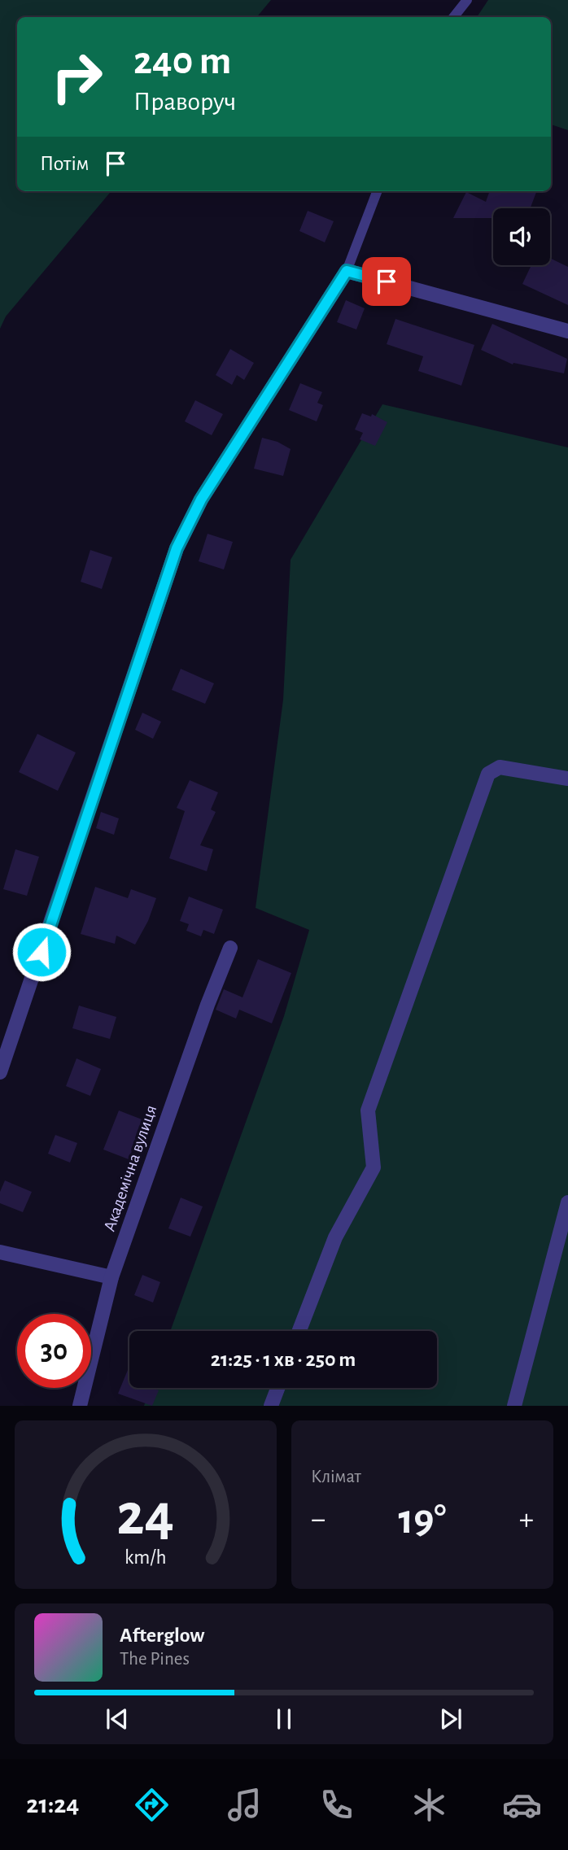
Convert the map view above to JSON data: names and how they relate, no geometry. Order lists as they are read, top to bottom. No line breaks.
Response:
{"streets":{"street":["Академічна вулиця"]},"page":{"turn":["240 m","Праворуч"],"then":"Потім","limit":"30","trip":"21:25 · 1 хв · 250 m","tile":"Клімат","heat":["−","19°","+"],"song":["Afterglow","The Pines"],"tabs":"21:24","gauge":["24","km/h"]}}
